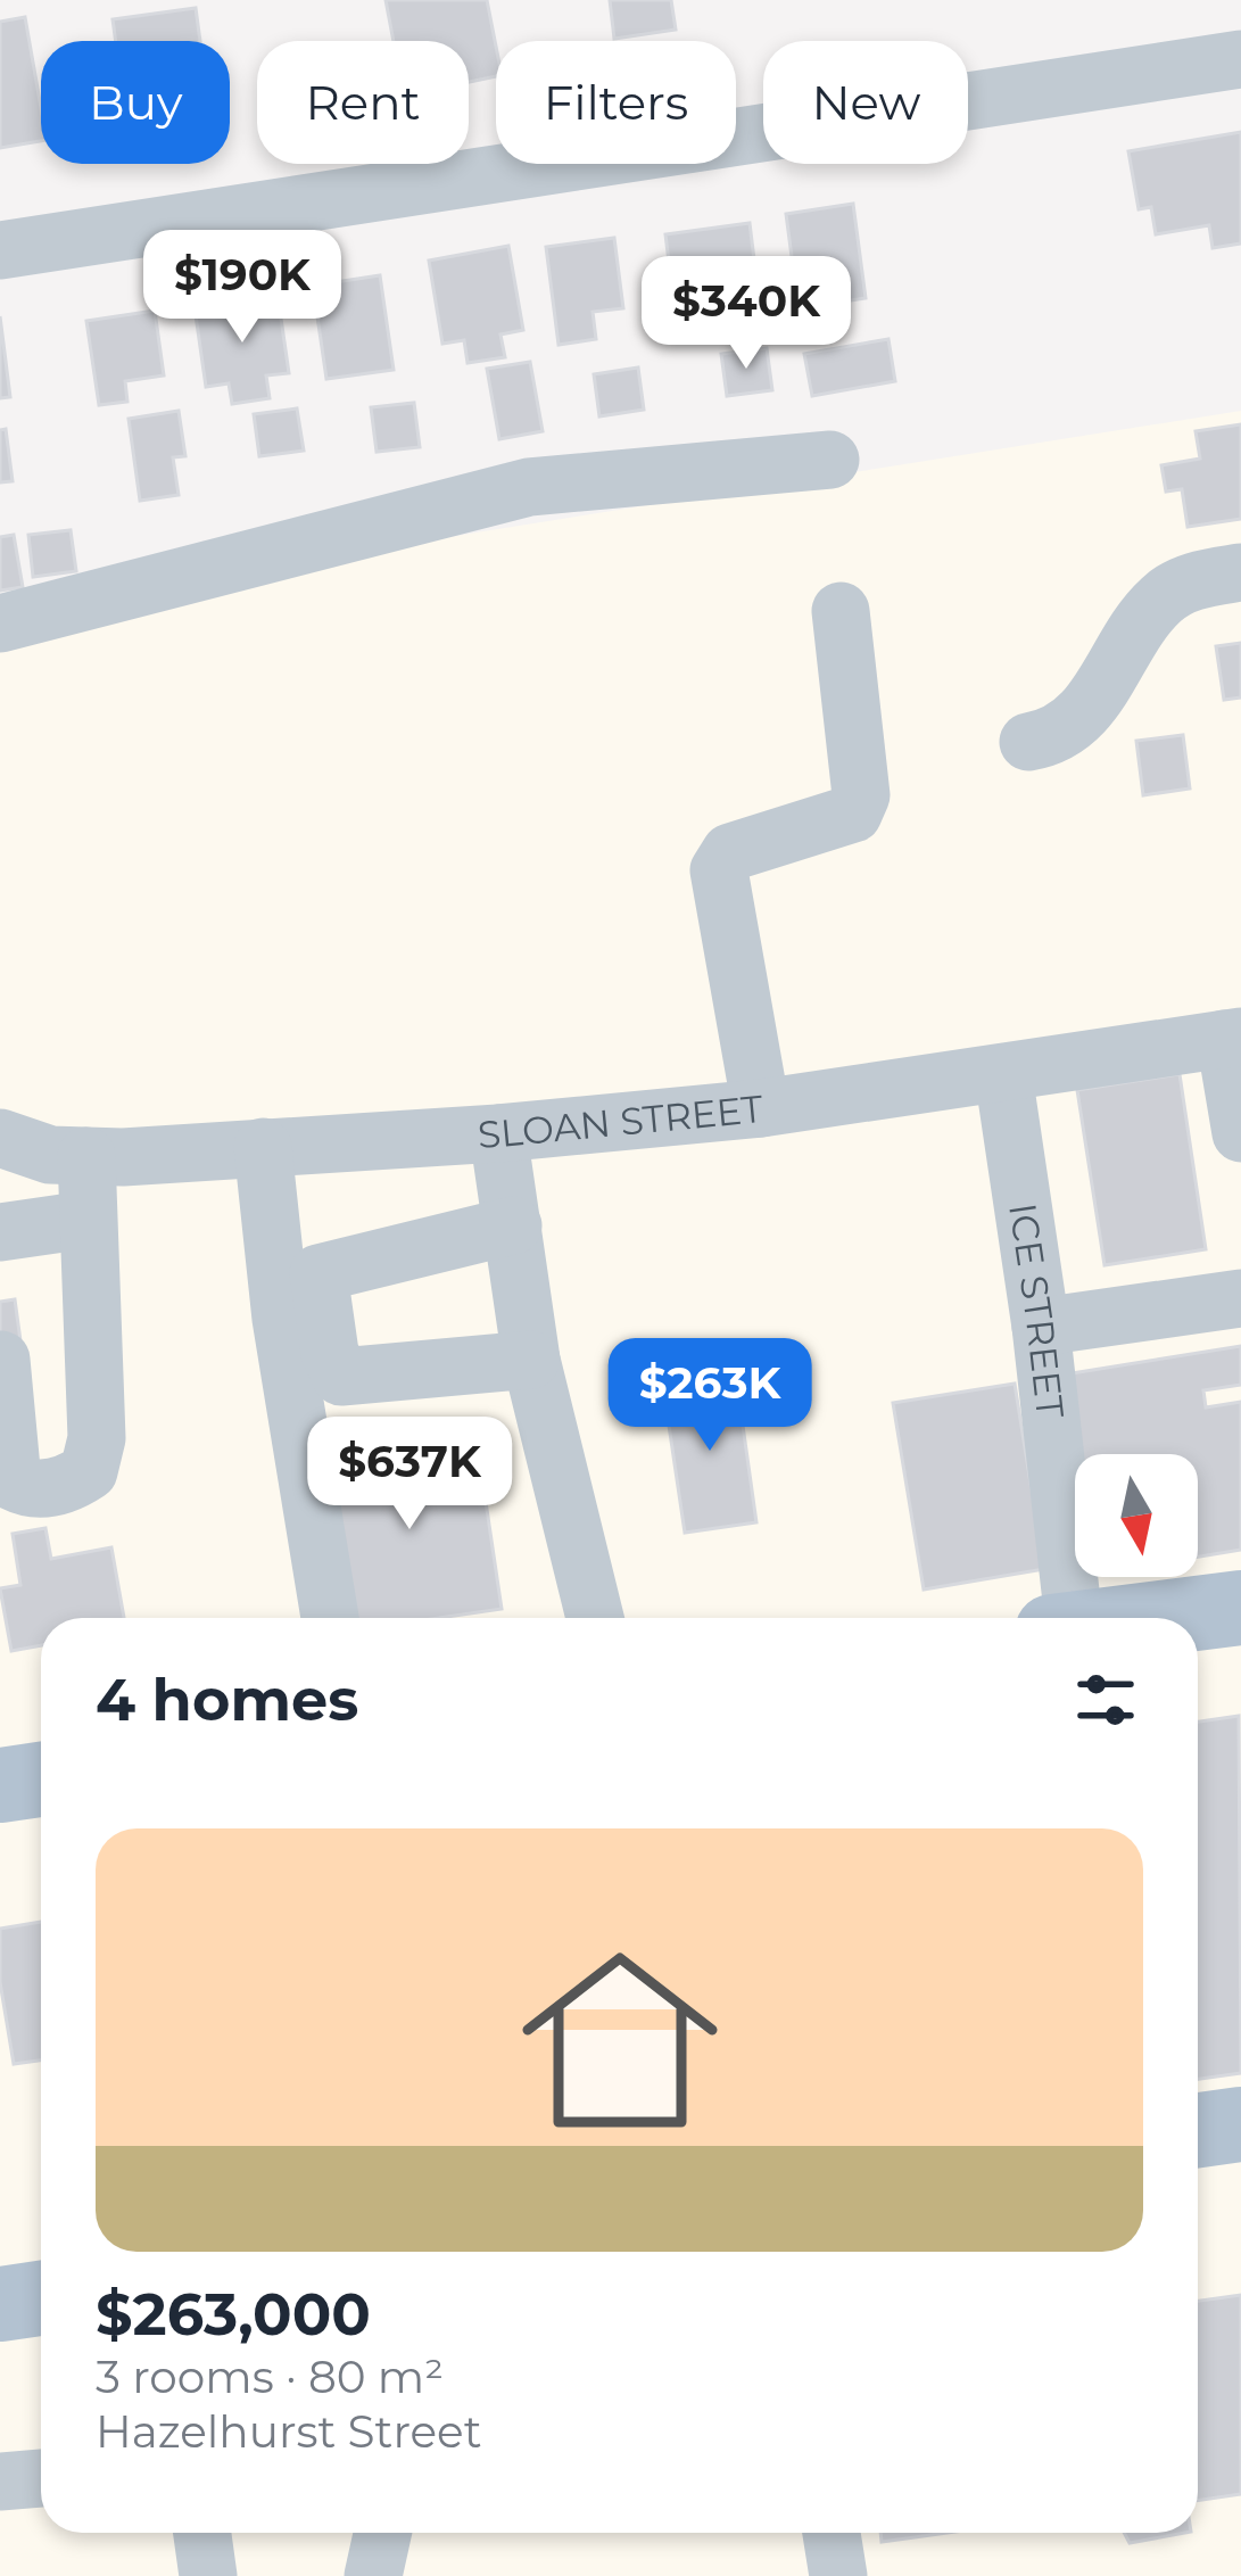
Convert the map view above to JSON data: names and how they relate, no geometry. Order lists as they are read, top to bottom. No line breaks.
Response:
{"streets":{"street":["SLOAN STREET","ICE STREET"]},"crossings":[["SLOAN STREET","ICE STREET"]],"north":"bottom","page":{"chip":["Buy","Rent","Filters","New"],"price":["$190K","$340K","$263K","$637K"],"heading":"4 homes","list":[{"name":"$263,000","note":"3 rooms · 80 m² · Hazelhurst Street"}]}}
